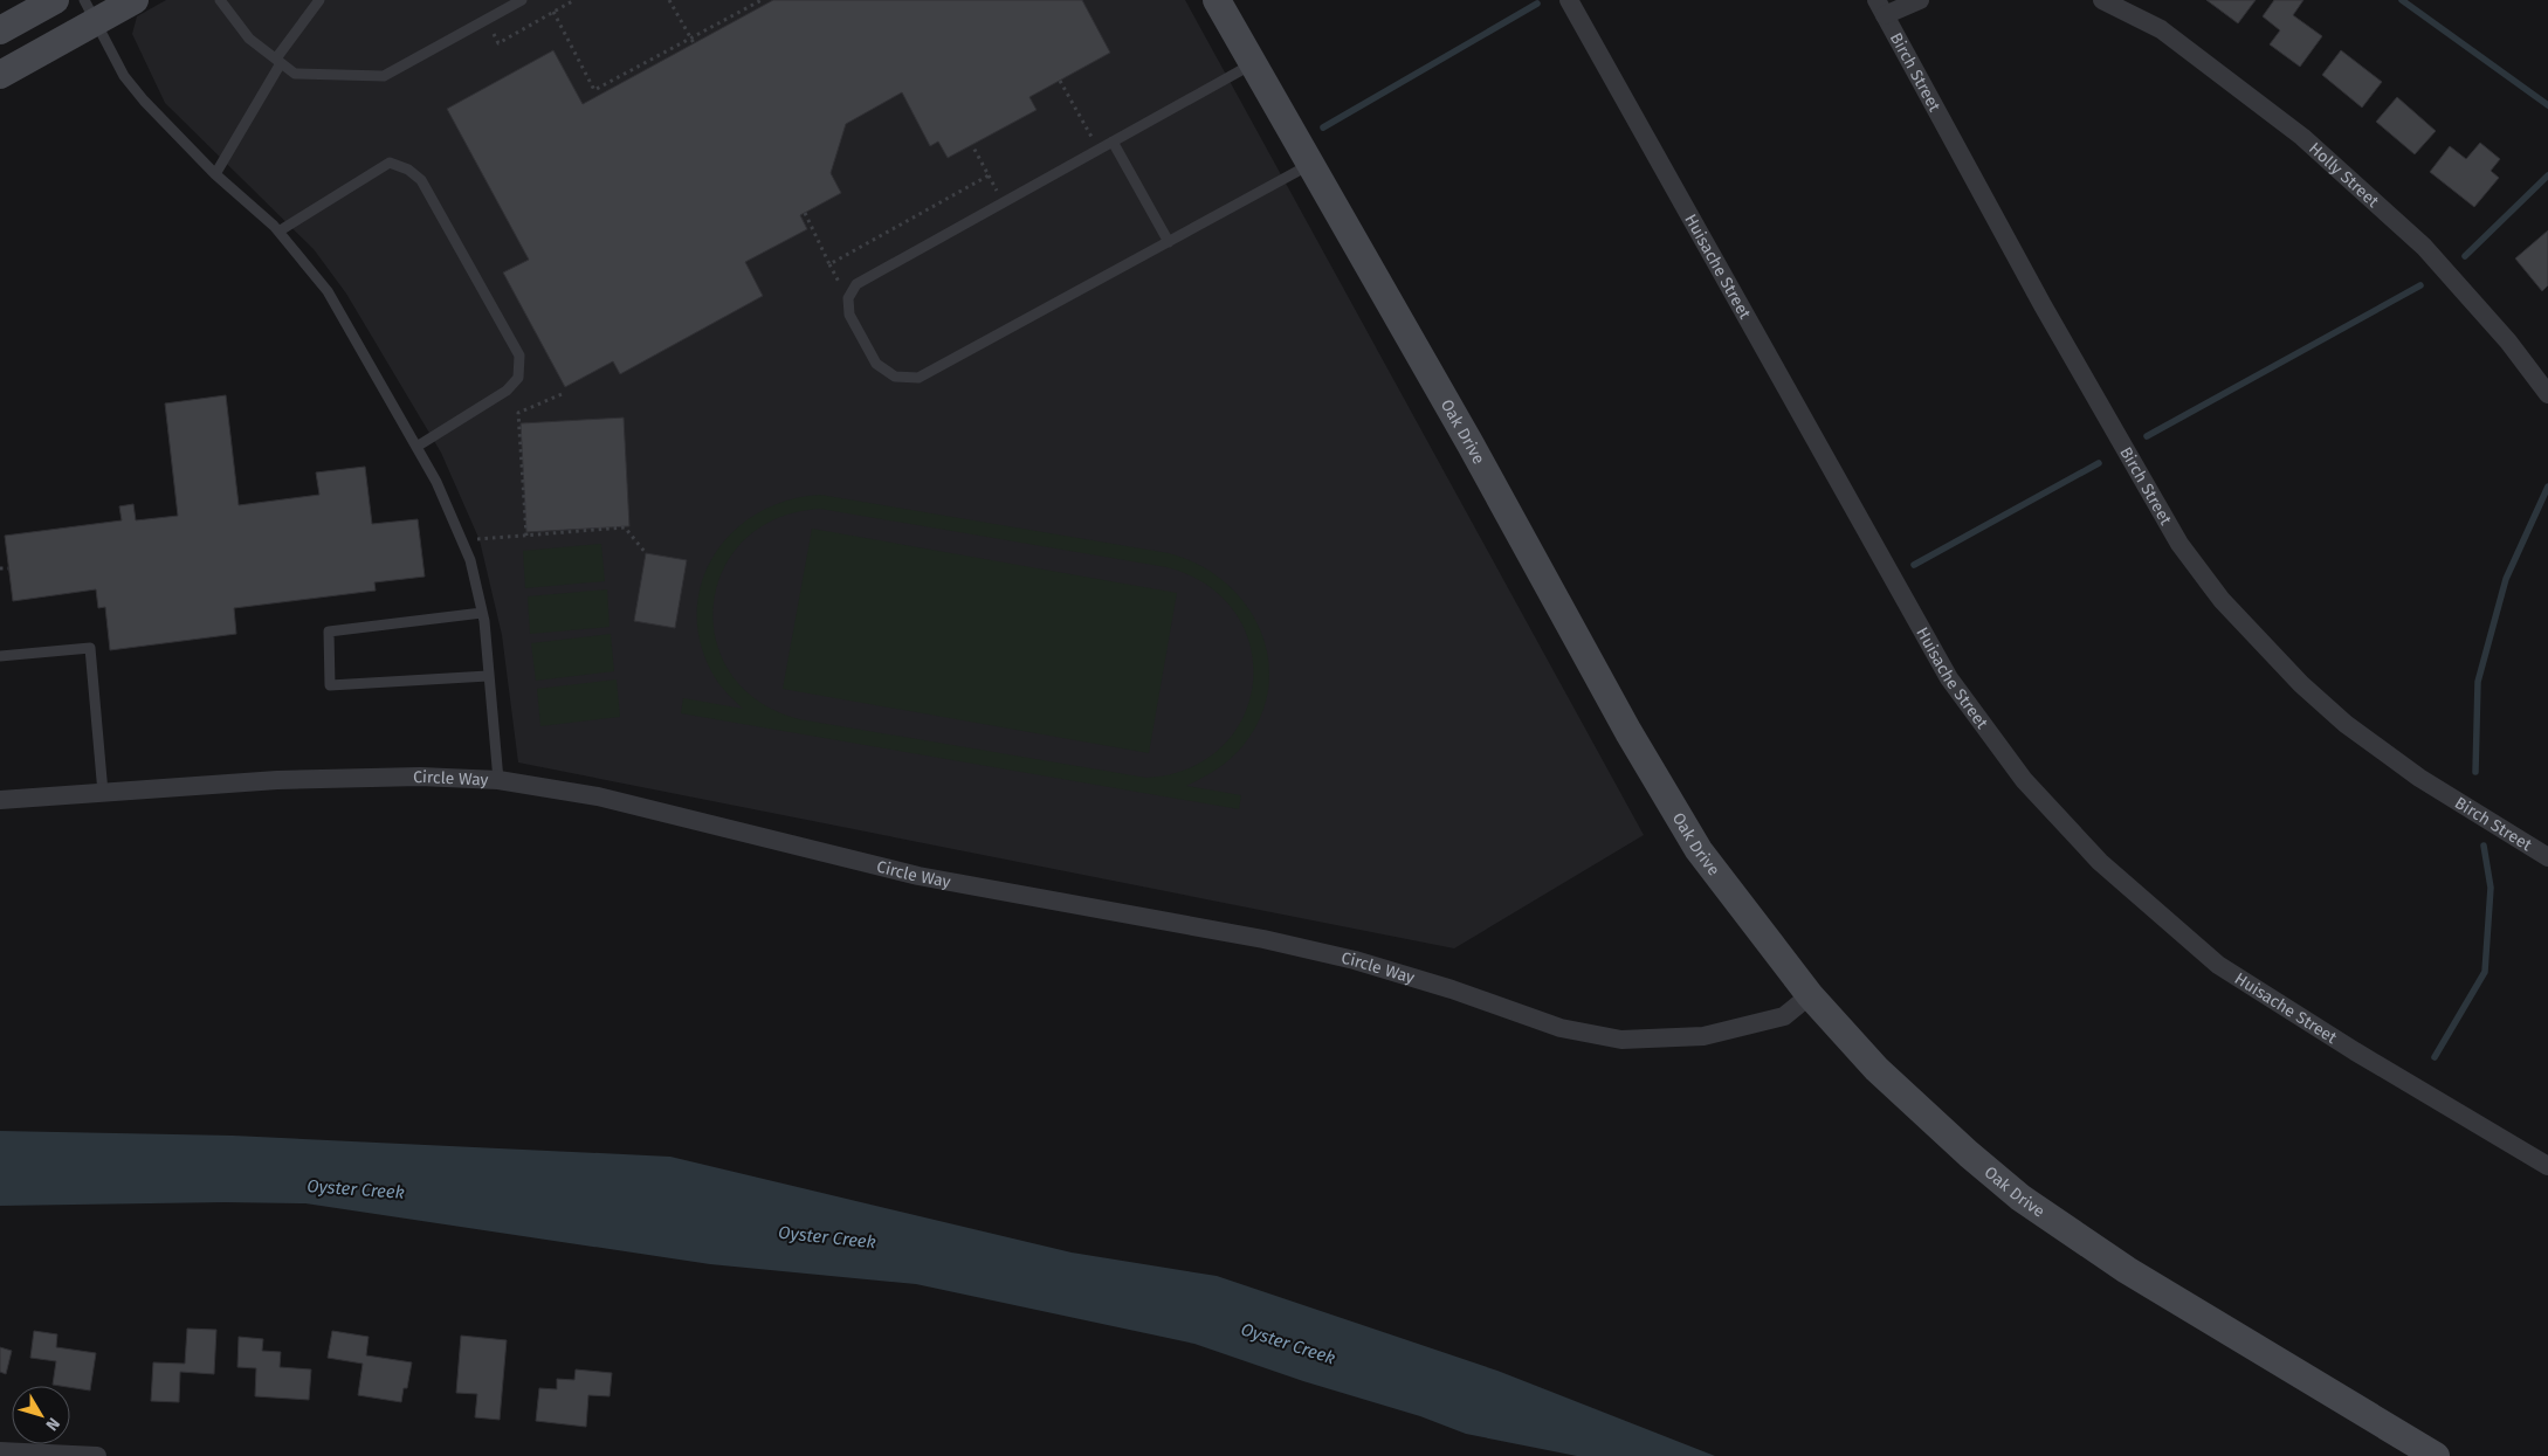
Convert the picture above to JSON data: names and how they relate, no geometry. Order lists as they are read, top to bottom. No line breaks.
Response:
{"streets":{"street":["Birch Street","Holly Street","Huisache Street","Oak Drive","Circle Way"]},"crossings":[["Oak Drive","Circle Way"]],"water":["Oyster Creek"],"north":"bottom right"}
